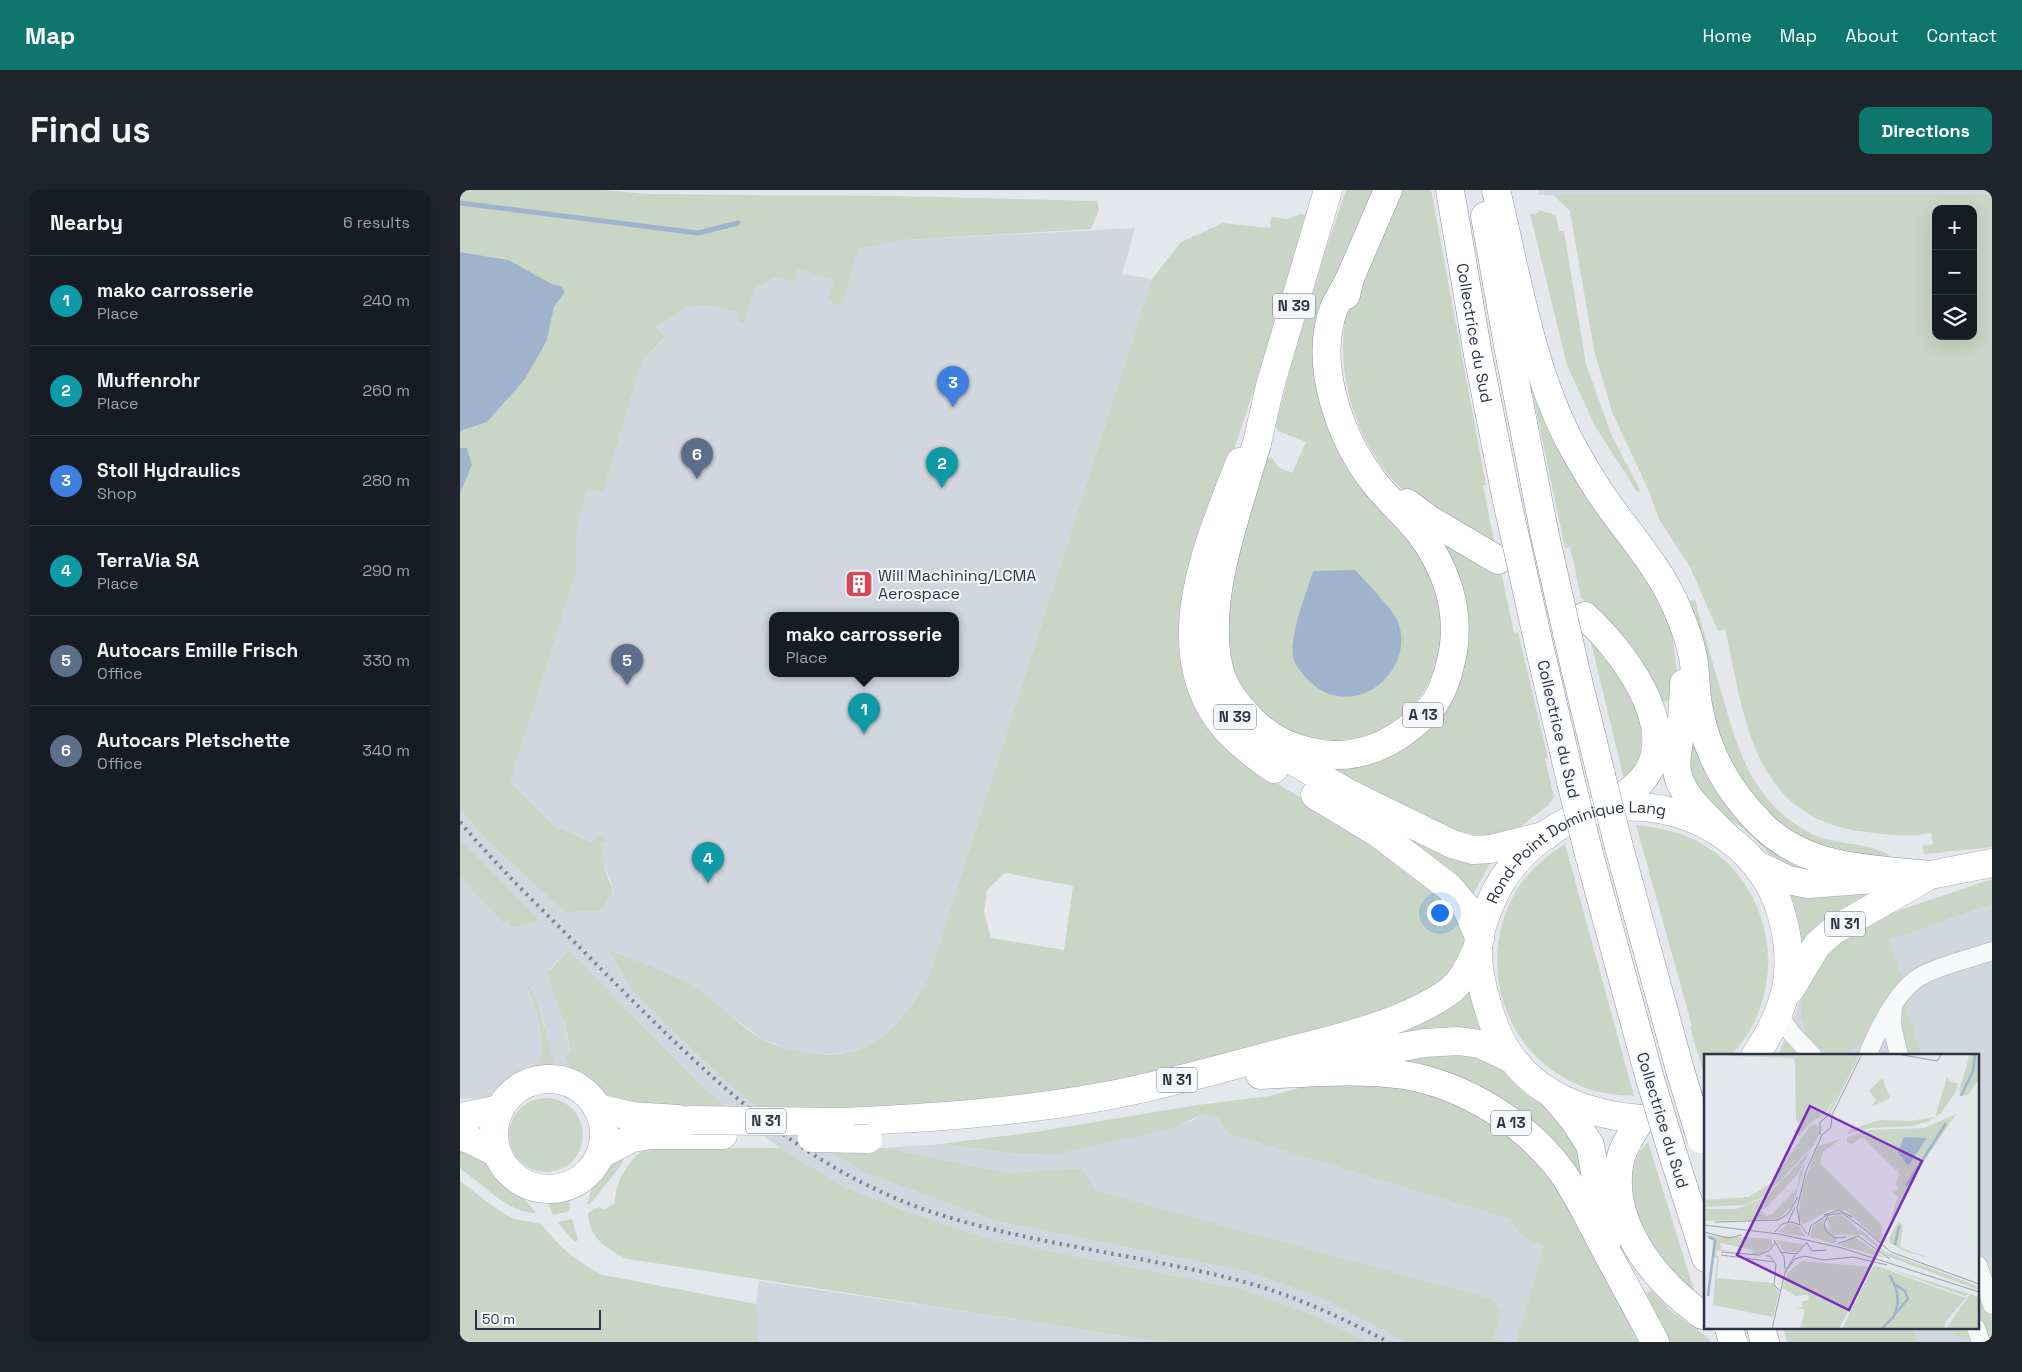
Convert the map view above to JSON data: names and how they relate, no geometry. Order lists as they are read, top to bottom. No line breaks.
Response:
{"streets":{"main road":["N 39","Collectrice du Sud","A 13","Rond-Point Dominique Lang","N 31"]},"crossings":[["N 39","A 13"],["N 39","Rond-Point Dominique Lang"],["N 39","N 31"],["A 13","Rond-Point Dominique Lang"],["A 13","N 31"],["Rond-Point Dominique Lang","N 31"]],"places":{"building":["Will Machining/LCMA Aerospace"]},"scale_bar":"50 m","page":{"header":"Map","nav":["Home","Map","About","Contact"],"buttons":"Directions","title":"Find us","heading":["Nearby","6 results"],"map_buttons":["+","−"],"list":[{"mark":"1","name":"mako carrosserie","note":"Place","value":"240 m"},{"mark":"2","name":"Muffenrohr","note":"Place","value":"260 m"},{"mark":"3","name":"Stoll Hydraulics","note":"Shop","value":"280 m"},{"mark":"4","name":"TerraVia SA","note":"Place","value":"290 m"},{"mark":"5","name":"Autocars Emille Frisch","note":"Office","value":"330 m"},{"mark":"6","name":"Autocars Pletschette","note":"Office","value":"340 m"}],"pins":["3","6","2","5","1","4"],"popup":["mako carrosserie","Place"],"scale":"50 m"}}
